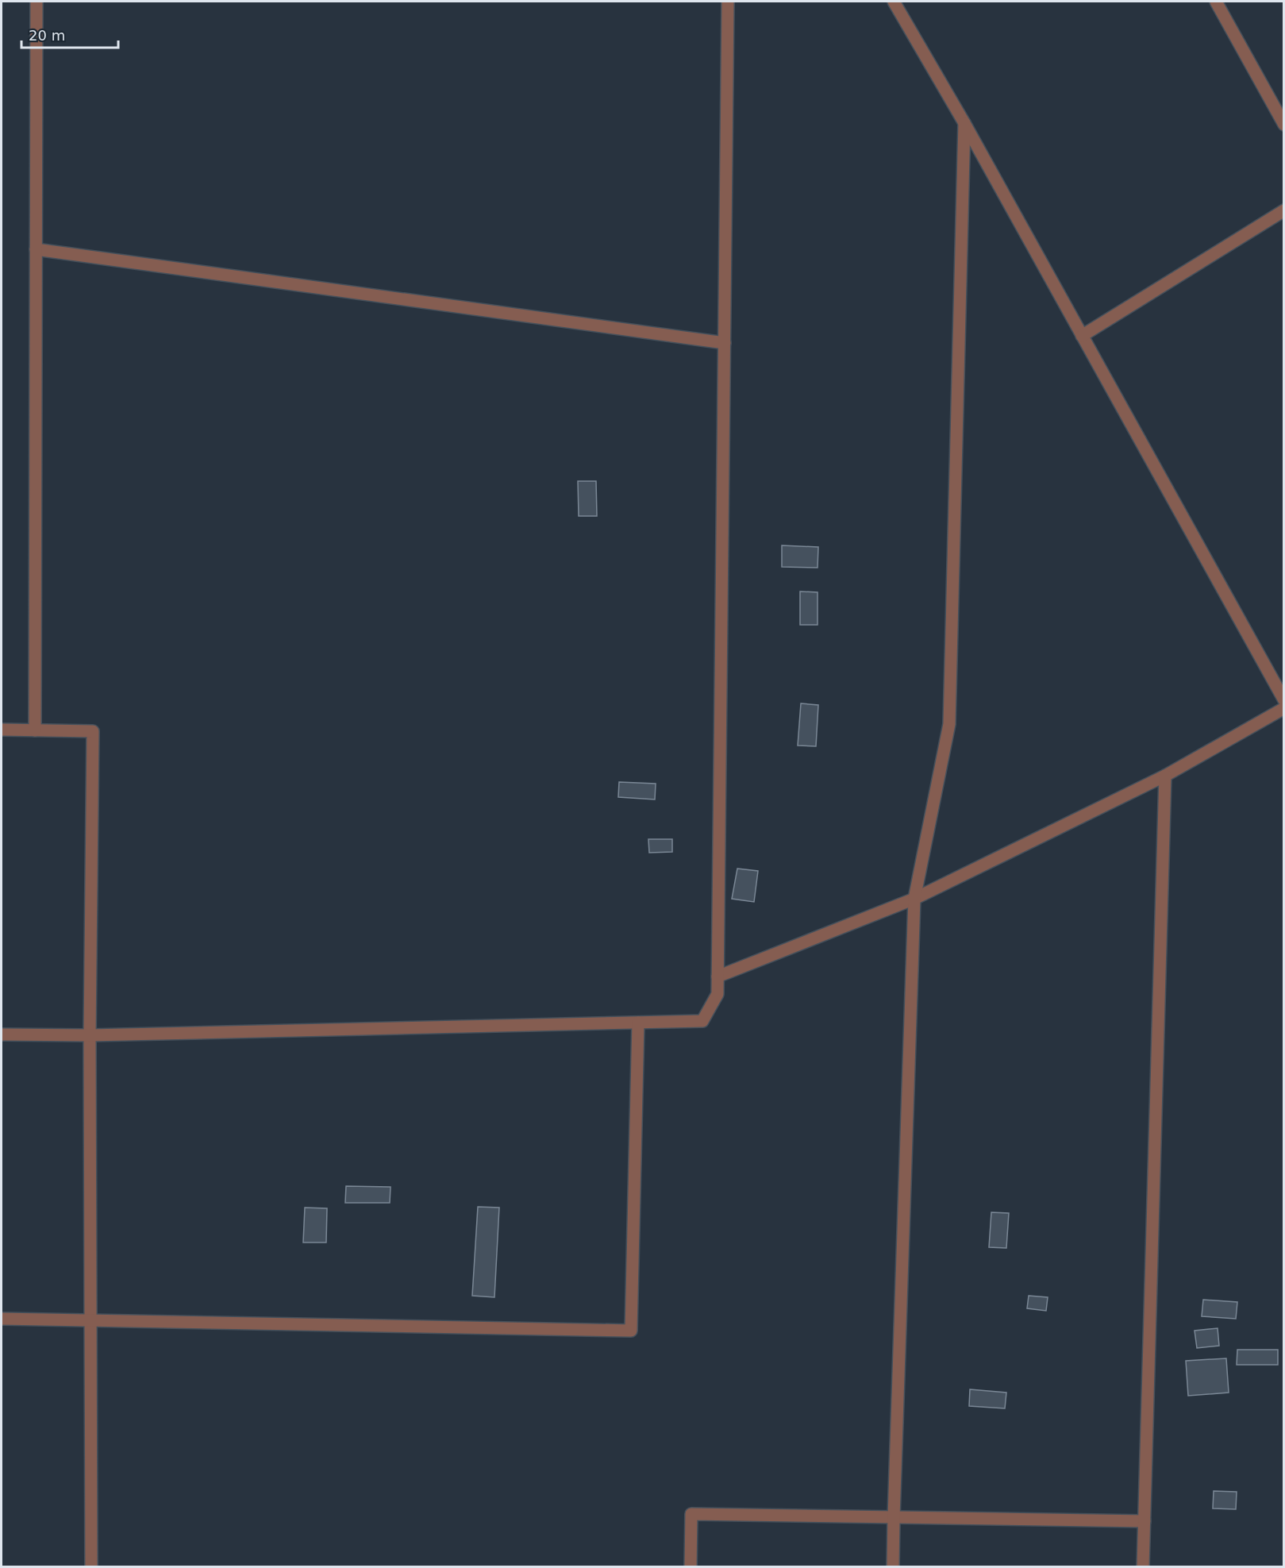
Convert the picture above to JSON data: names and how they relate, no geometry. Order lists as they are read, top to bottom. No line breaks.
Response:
{"scale_bar":"20 m"}
